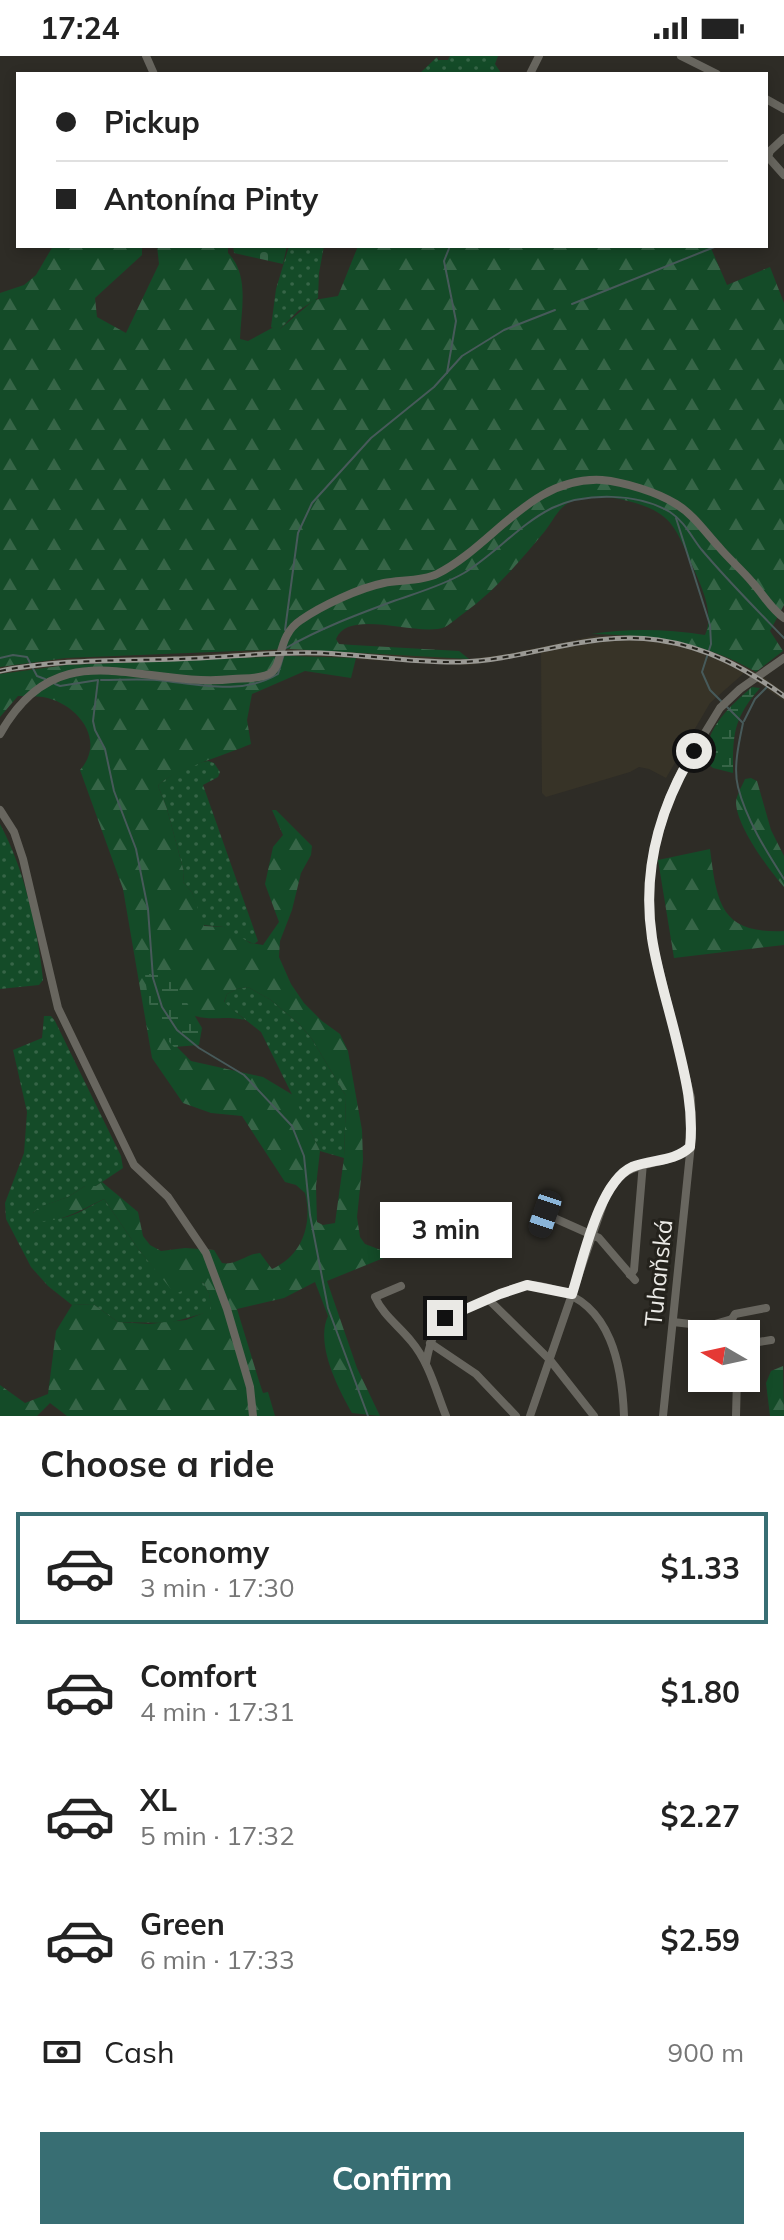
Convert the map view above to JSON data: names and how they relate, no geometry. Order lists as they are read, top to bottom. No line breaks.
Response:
{"streets":{"street":["Tuhaňská"]},"north":"left","page":{"status":"17:24","banner":["Pickup","Antonína Pinty"],"bubble":"3 min","heading":"Choose a ride","list":[{"name":"Economy","note":"3 min · 17:30","value":"$1.33"},{"name":"Comfort","note":"4 min · 17:31","value":"$1.80"},{"name":"XL","note":"5 min · 17:32","value":"$2.27"},{"name":"Green","note":"6 min · 17:33","value":"$2.59"}],"pay":["Cash","900 m"],"buttons":"Confirm"}}
